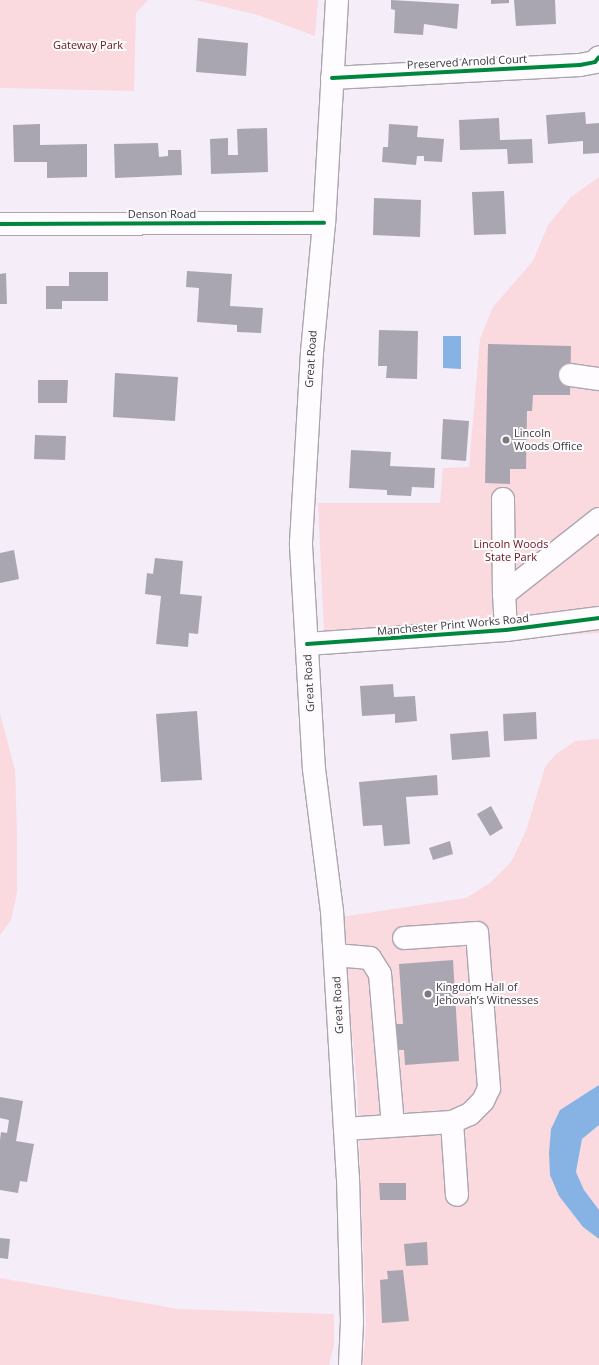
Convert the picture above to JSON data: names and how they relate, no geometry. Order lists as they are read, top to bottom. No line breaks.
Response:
{"streets":{"main road":["Preserved Arnold Court","Denson Road","Great Road","Manchester Print Works Road"]},"crossings":[["Preserved Arnold Court","Great Road"],["Denson Road","Great Road"],["Great Road","Manchester Print Works Road"]],"parks":["Gateway Park","Lincoln Woods State Park"],"places":["Lincoln Woods Office","Kingdom Hall of Jehovah’s Witnesses"]}
